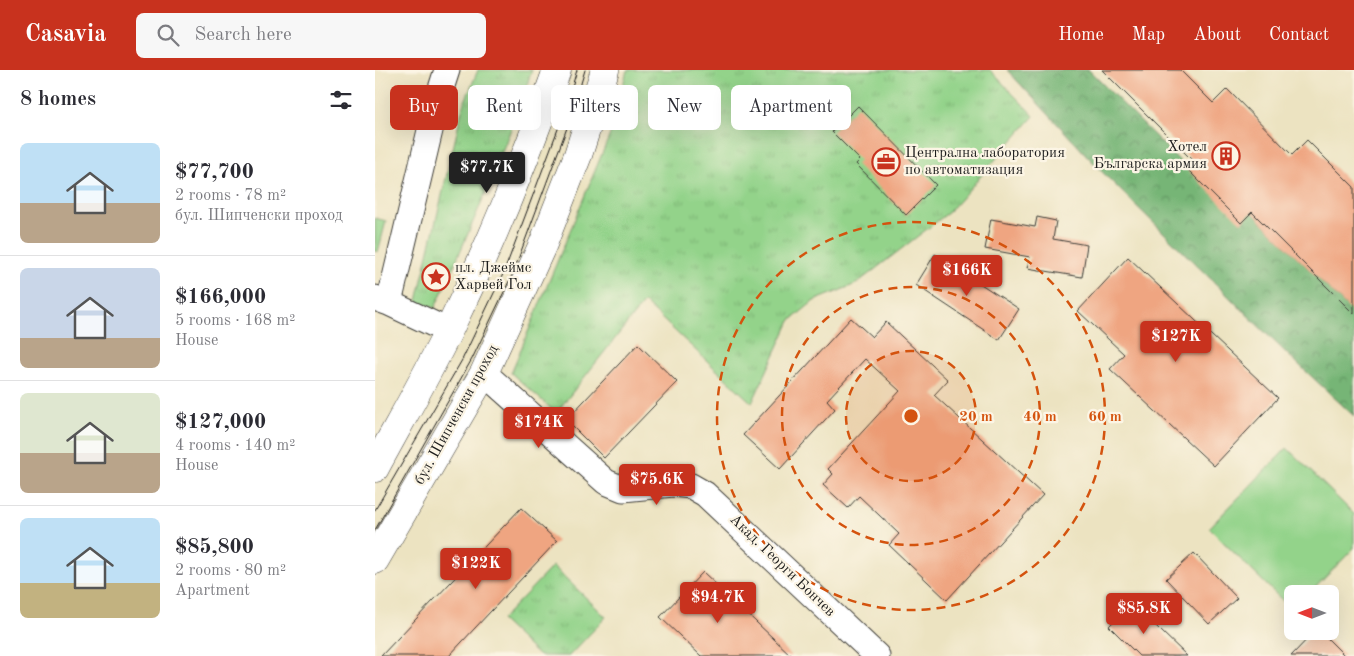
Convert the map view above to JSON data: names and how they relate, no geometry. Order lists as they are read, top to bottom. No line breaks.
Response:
{"streets":{"main road":["бул. Шипченски проход"],"street":["Акад. Георги Бончев"]},"crossings":[["бул. Шипченски проход","Акад. Георги Бончев"]],"places":{"building":["Хотел Българска армия"],"office":["Централна лаборатория по автоматизация"],"place":["пл. Джеймс Харвей Гол"]},"north":"left","page":{"header":"Casavia","search":"Search here","nav":["Home","Map","About","Contact"],"heading":"8 homes","chip":["Buy","Rent","Filters","New","Apartment"],"list":[{"name":"$77,700","note":"2 rooms · 78 m² · бул. Шипченски проход"},{"name":"$166,000","note":"5 rooms · 168 m² · House"},{"name":"$127,000","note":"4 rooms · 140 m² · House"},{"name":"$85,800","note":"2 rooms · 80 m² · Apartment"}],"price":["$77.7K","$166K","$127K","$174K","$75.6K","$122K","$94.7K","$85.8K"]},"rings":["20 m","40 m","60 m"]}
